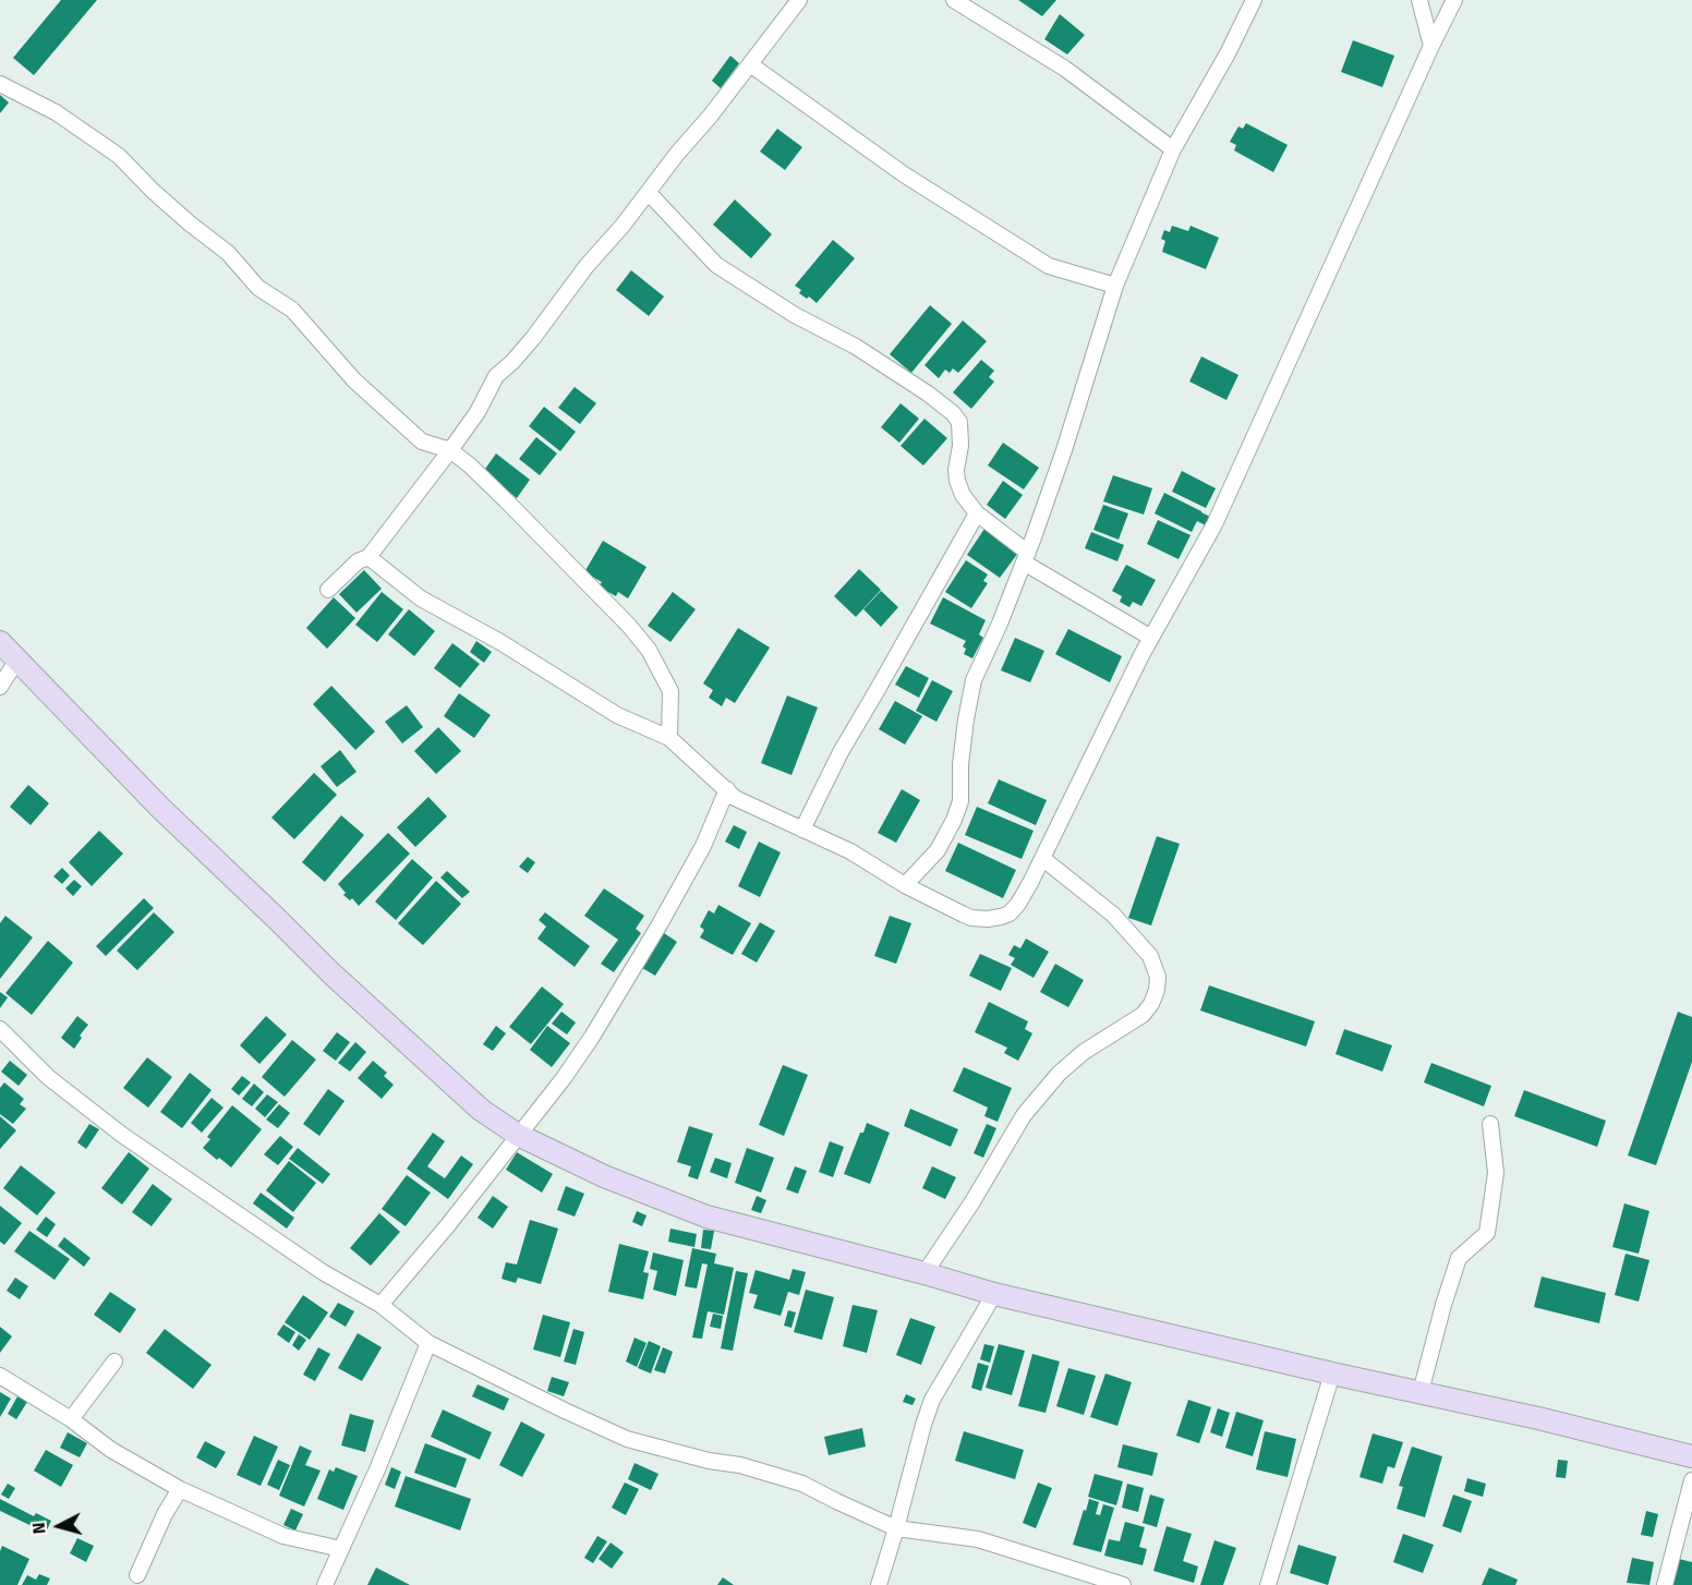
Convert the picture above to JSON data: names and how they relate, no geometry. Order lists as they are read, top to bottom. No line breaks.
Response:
{"north":"left"}
